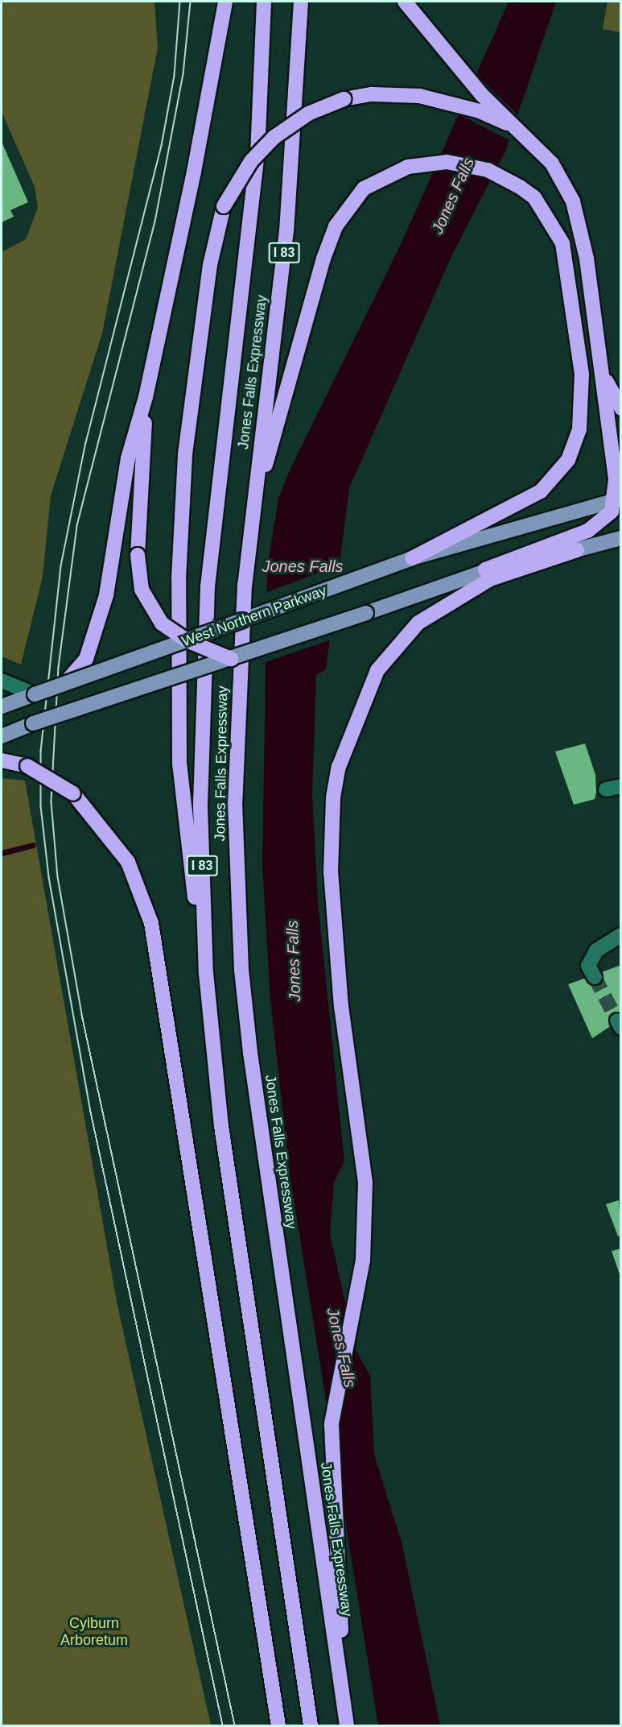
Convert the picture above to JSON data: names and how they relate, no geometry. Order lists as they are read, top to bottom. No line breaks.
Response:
{"streets":{"highway":["I 83","Jones Falls Expressway"],"main road":["West Northern Parkway"]},"crossings":[["Jones Falls Expressway","West Northern Parkway"]],"water":["Jones Falls"],"parks":["Cylburn Arboretum"]}
